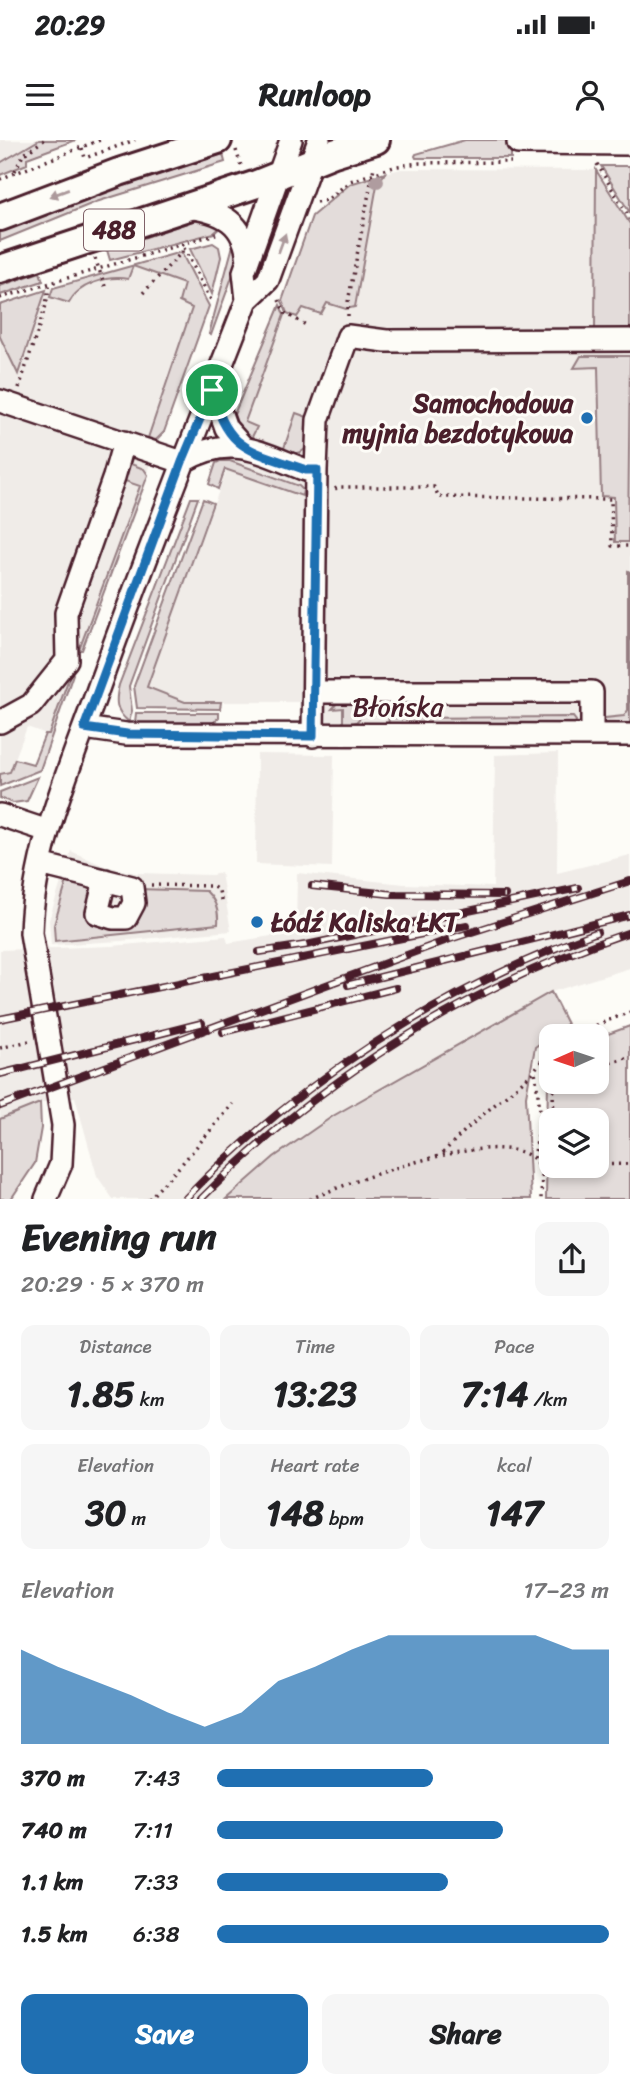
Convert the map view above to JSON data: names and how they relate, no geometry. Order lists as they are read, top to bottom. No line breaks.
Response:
{"streets":{"main road":["488"],"street":["Błońska"]},"places":["Samochodowa myjnia bezdotykowa","Łódź Kaliska ŁKT"],"north":"left","page":{"status":"20:29","header":"Runloop","heading":["Evening run","20:29 · 5 × 370 m"],"stats":[["Distance","1.85 km"],["Time","13:23"],["Pace","7:14 /km"],["Elevation","30 m"],["Heart rate","148 bpm"],["kcal","147"]],"chart":["Elevation","17–23 m"],"list":[{"name":"370 m","note":"7:43"},{"name":"740 m","note":"7:11"},{"name":"1.1 km","note":"7:33"},{"name":"1.5 km","note":"6:38"}],"buttons":["Save","Share"]}}
